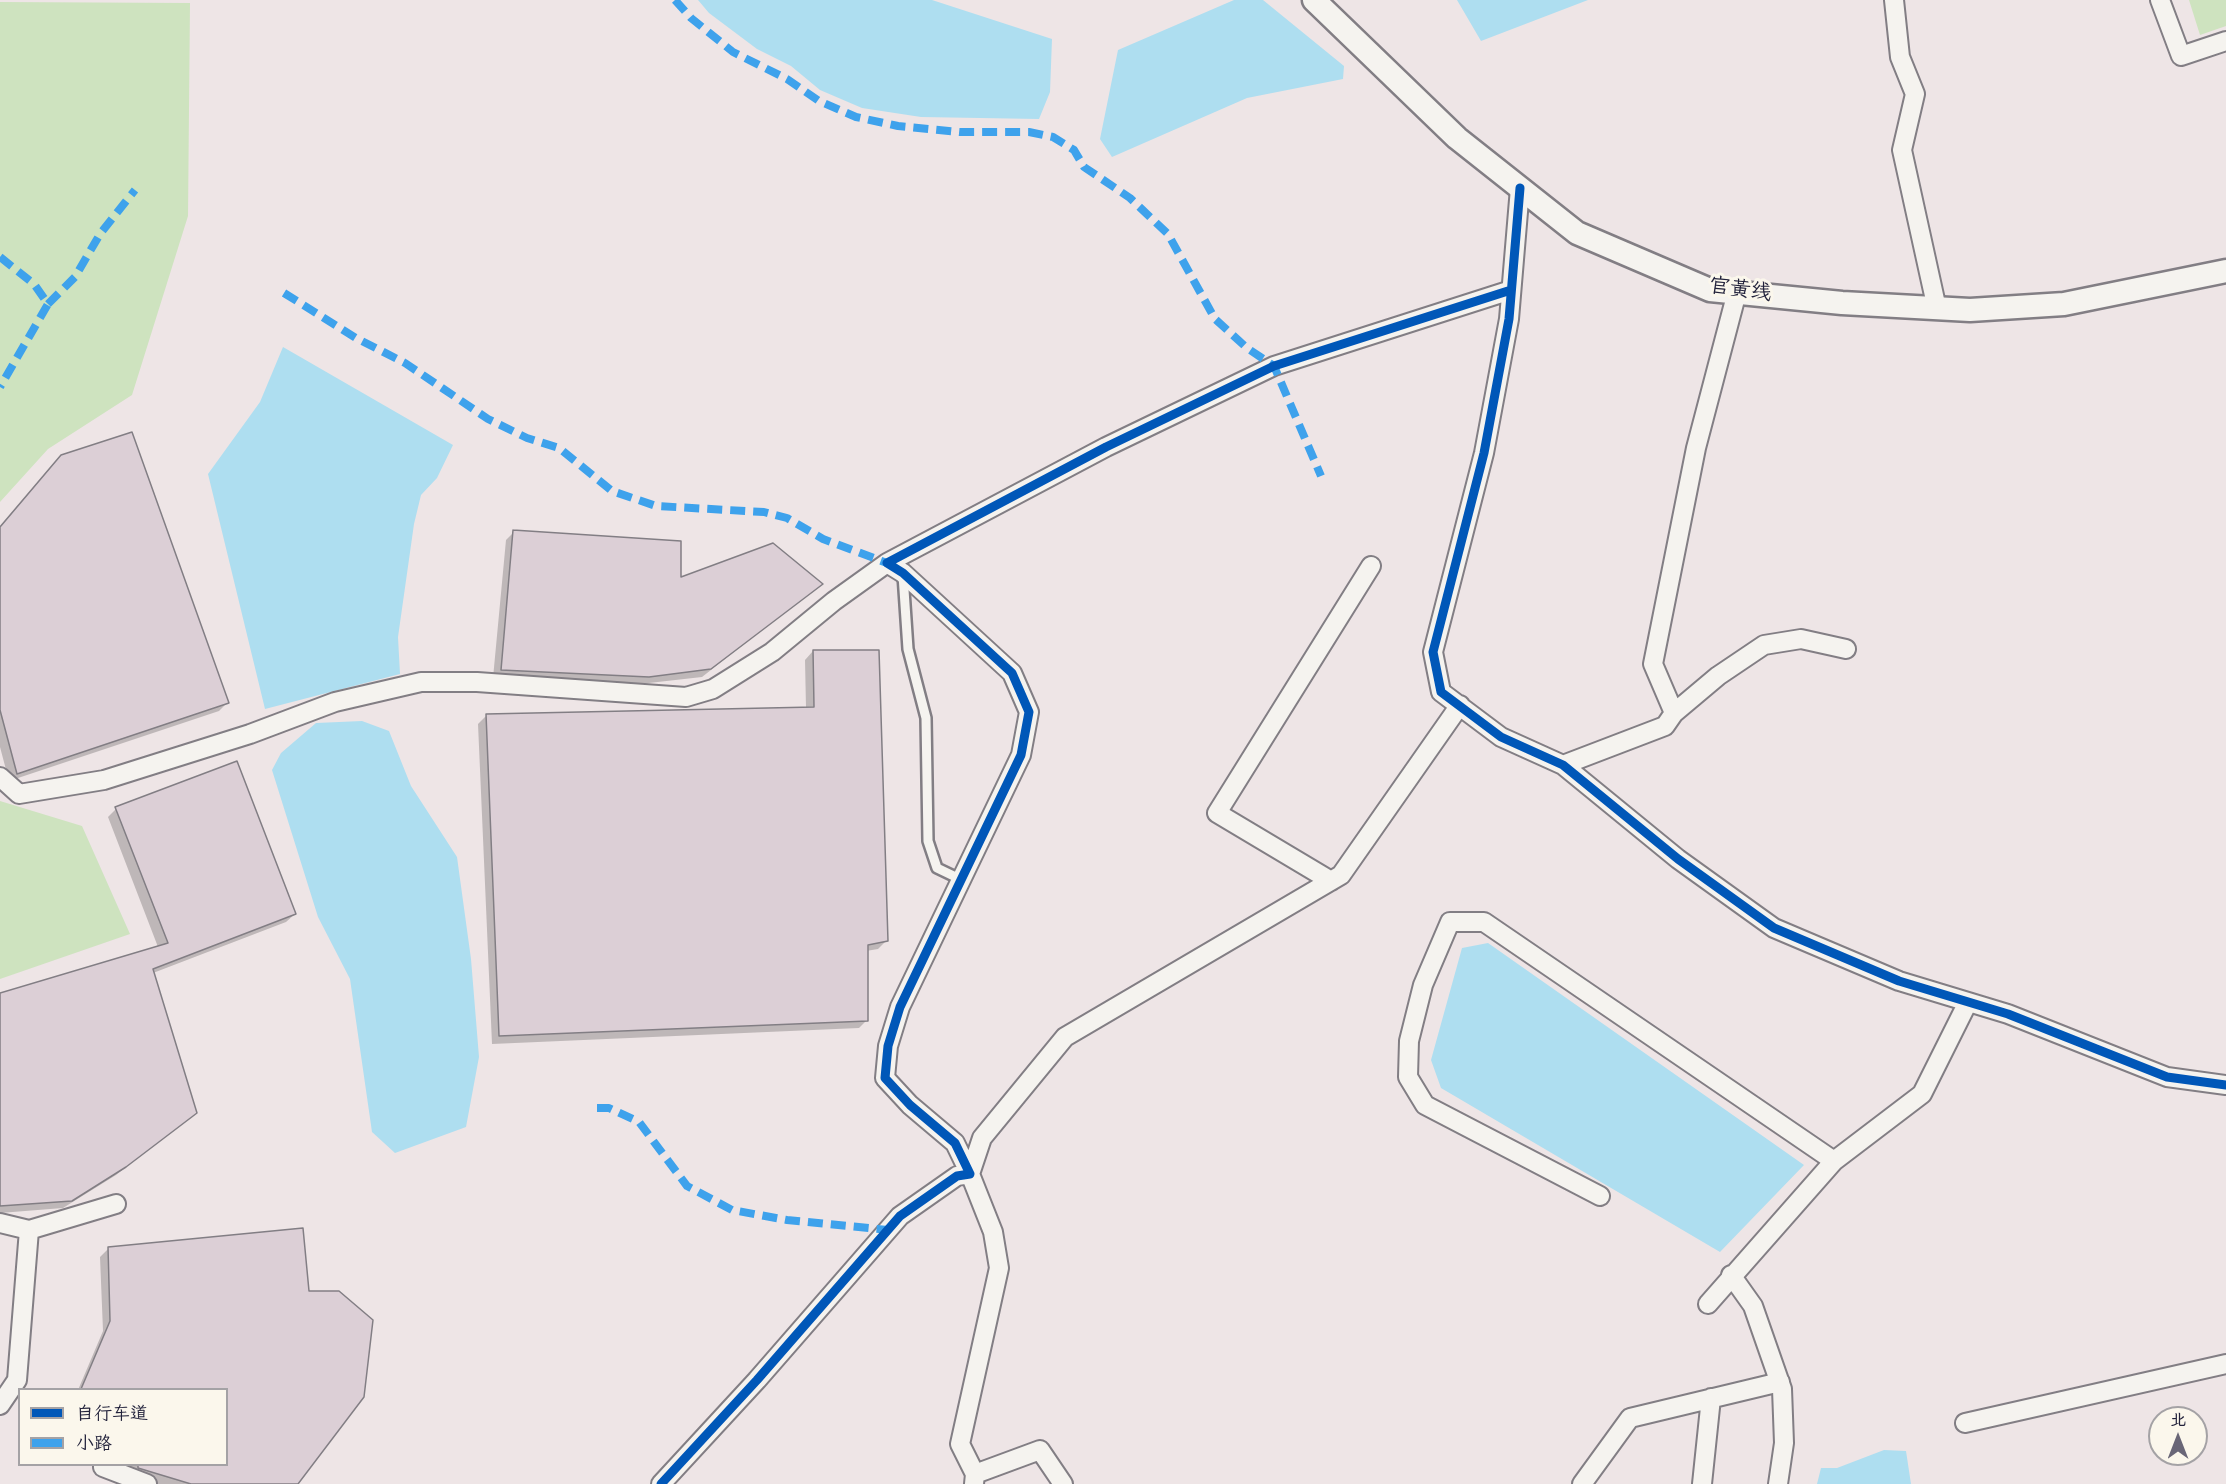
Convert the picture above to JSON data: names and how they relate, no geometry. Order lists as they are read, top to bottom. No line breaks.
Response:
{"streets":{"street":["官黄线"]},"legend":["自行车道","小路"],"north":"top"}
